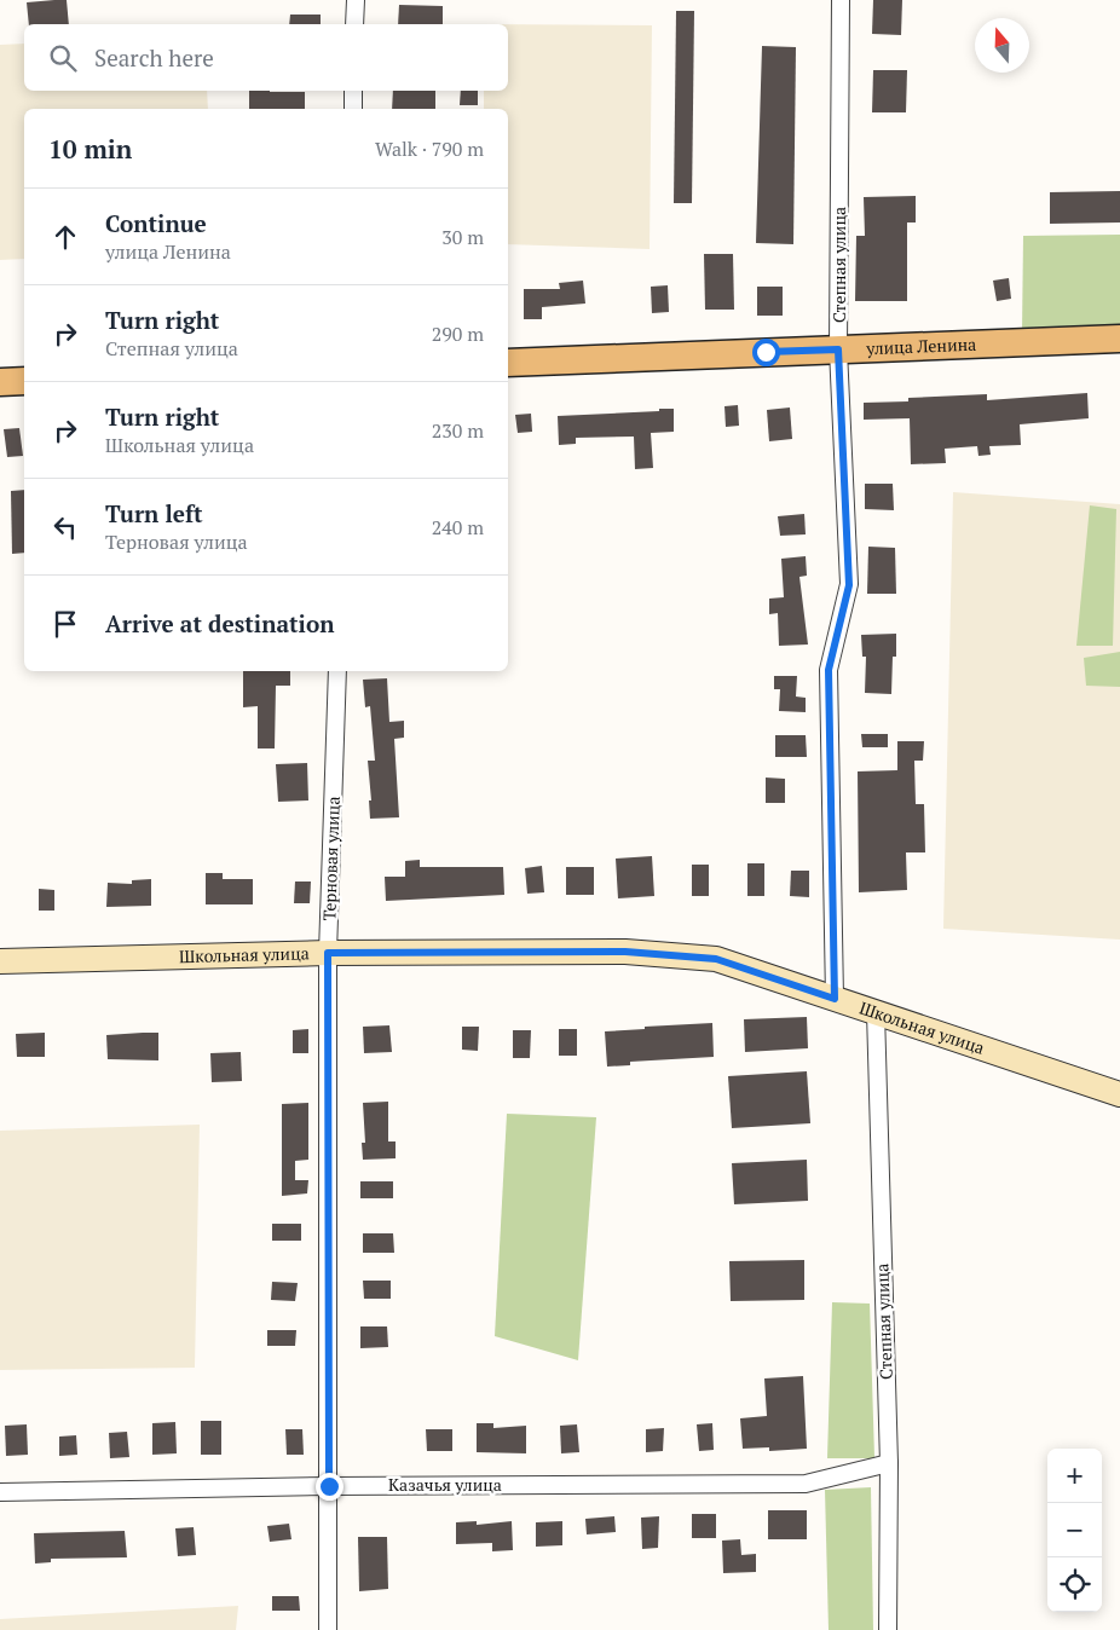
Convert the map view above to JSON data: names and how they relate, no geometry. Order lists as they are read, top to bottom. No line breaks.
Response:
{"streets":{"main road":["улица Ленина"],"street":["Степная улица","Терновая улица","Школьная улица","Казачья улица"]},"crossings":[["Степная улица","улица Ленина"],["Степная улица","Школьная улица"],["Степная улица","Казачья улица"],["Терновая улица","Школьная улица"],["Терновая улица","Казачья улица"]],"north":"top","page":{"search":"Search here","heading":["10 min","Walk · 790 m"],"list":[["Continue","улица Ленина","30 m"],["Turn right","Степная улица","290 m"],["Turn right","Школьная улица","230 m"],["Turn left","Терновая улица","240 m"],"Arrive at destination"],"map_buttons":["+","−"]}}
